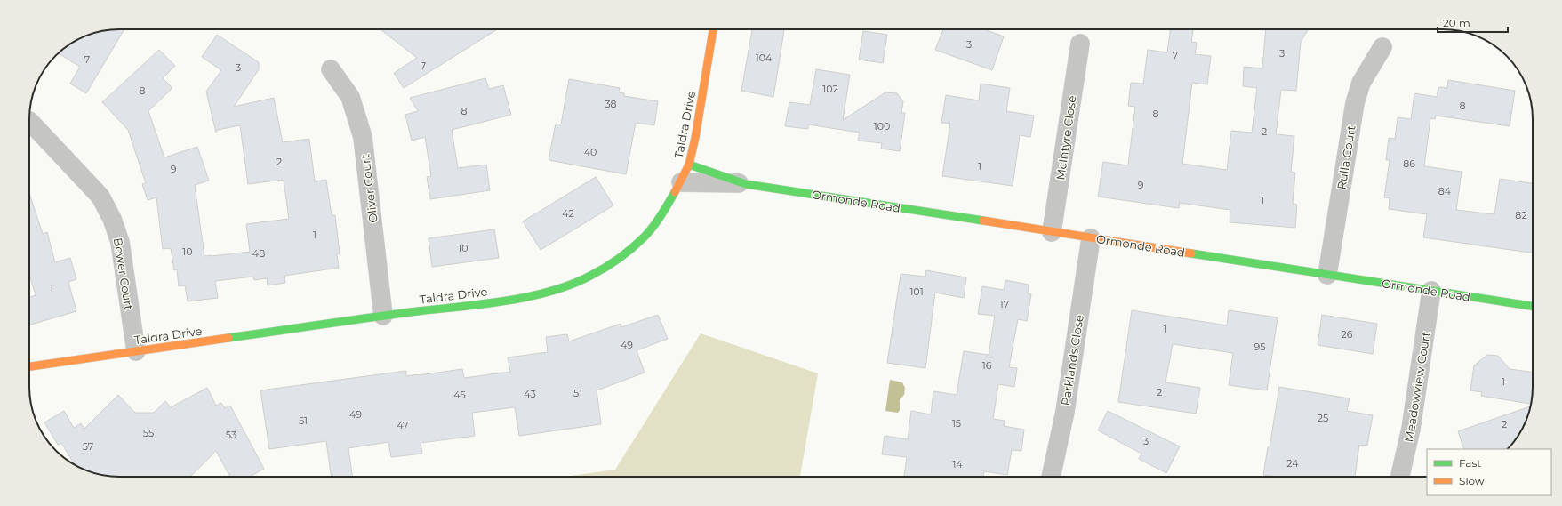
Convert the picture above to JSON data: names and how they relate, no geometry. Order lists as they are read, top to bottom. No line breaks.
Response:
{"streets":{"street":["Taldra Drive","McIntyre Close","Rulla Court","Oliver Court","Ormonde Road","Bower Court","Parklands Close","Meadowview Court"]},"crossings":[["Taldra Drive","Oliver Court"],["Taldra Drive","Ormonde Road"],["Taldra Drive","Bower Court"],["McIntyre Close","Ormonde Road"],["Rulla Court","Ormonde Road"],["Ormonde Road","Parklands Close"],["Ormonde Road","Meadowview Court"]],"house_numbers":["3","3","7","104","7","7","3","102","8","38","8","8","8","100","2","40","2","86","1","9","9","84","1","42","82","1","10","10","48","1","101","17","1","26","49","95","16","1","2","51","43","45","49","25","51","15","2","47","55","53","3","57","24","14"],"legend":["Fast","Slow"],"scale_bar":"20 m"}
